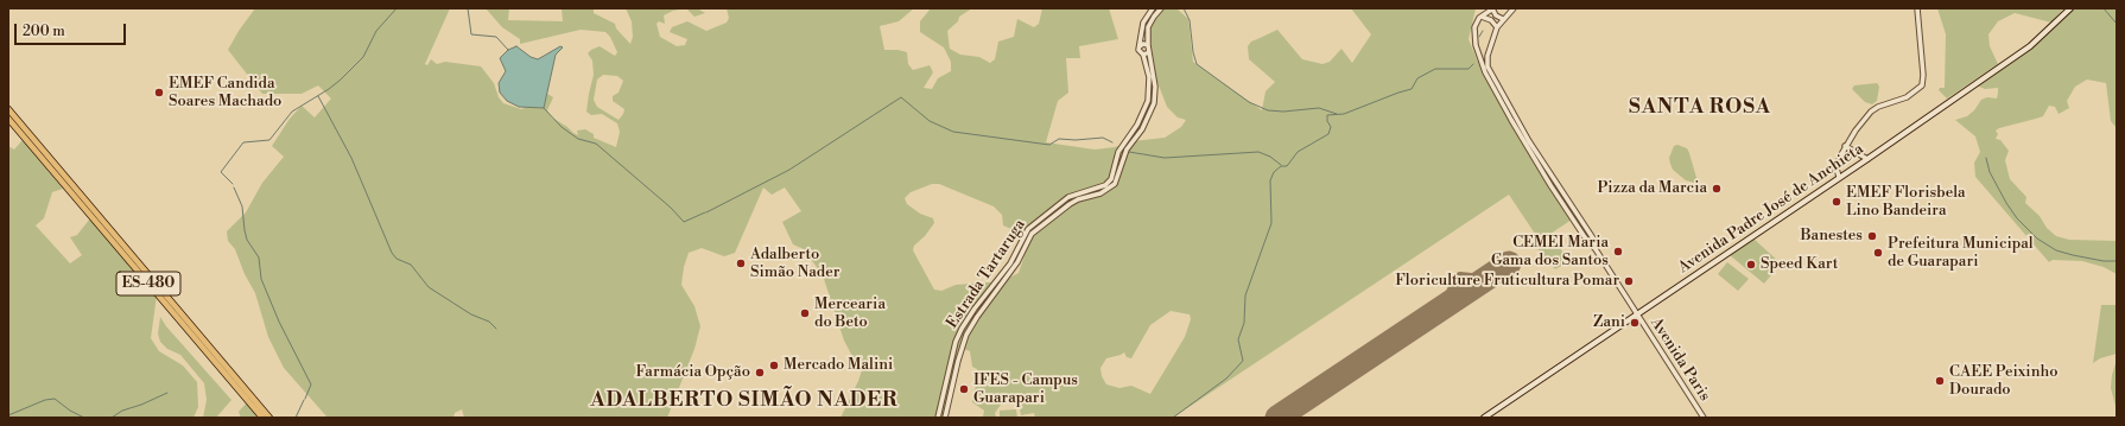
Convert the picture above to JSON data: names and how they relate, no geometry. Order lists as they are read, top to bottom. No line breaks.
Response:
{"streets":{"main road":["Avenida Padre José de Anchieta","ES-480"],"street":["Estrada Tartaruga","Avenida Paris"]},"crossings":[["Avenida Padre José de Anchieta","Avenida Paris"]],"districts":["SANTA ROSA","ADALBERTO SIMÃO NADER"],"places":["EMEF Candida Soares Machado","Pizza da Marcia","EMEF Florisbela Lino Bandeira","Banestes","CEMEI Maria Gama dos Santos","Prefeitura Municipal de Guarapari","Adalberto Simão Nader","Speed Kart","Floriculture Fruticultura Pomar","Mercearia do Beto","Zani","Mercado Malini","Farmácia Opção","CAEE Peixinho Dourado","IFES - Campus Guarapari"],"scale_bar":"200 m"}
